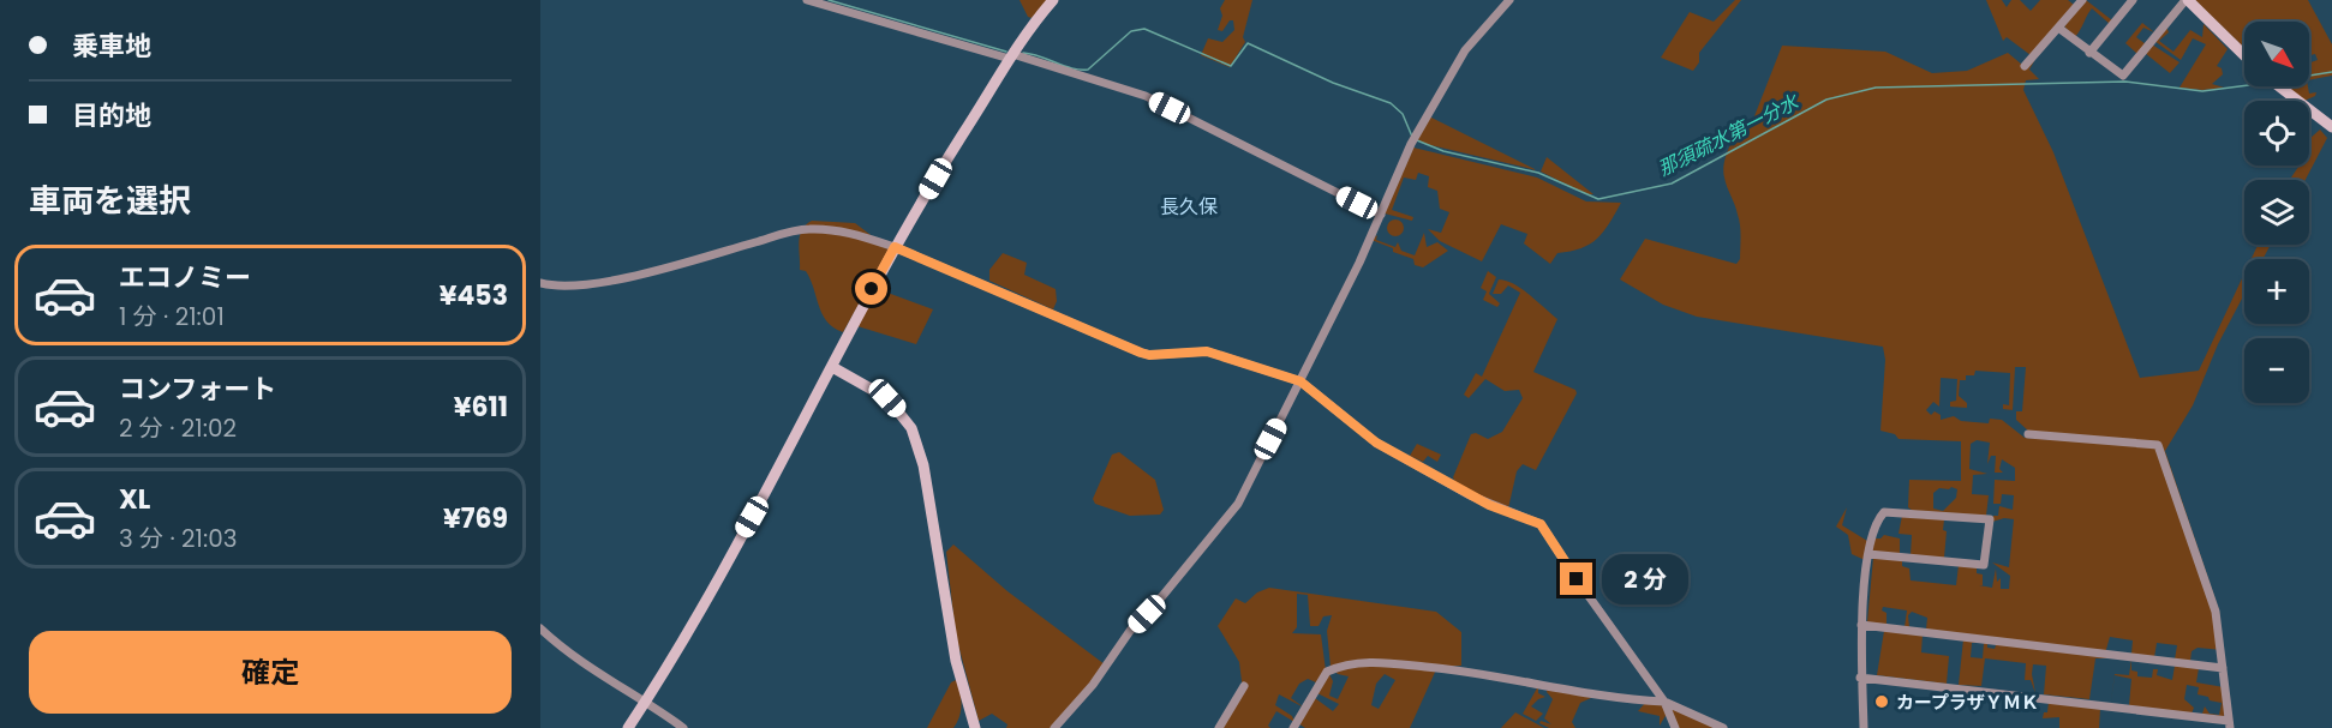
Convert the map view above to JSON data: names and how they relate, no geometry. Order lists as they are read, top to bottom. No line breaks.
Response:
{"districts":["長久保"],"water":["那須疏水第一分水"],"places":["カープラザＹＭＫ"],"north":"bottom right","page":{"banner":["乗車地","目的地"],"map_buttons":["+","−"],"heading":"車両を選択","list":[{"name":"エコノミー","note":"1 分 · 21:01","value":"¥453"},{"name":"コンフォート","note":"2 分 · 21:02","value":"¥611"},{"name":"XL","note":"3 分 · 21:03","value":"¥769"}],"bubble":"2 分","buttons":"確定"}}
